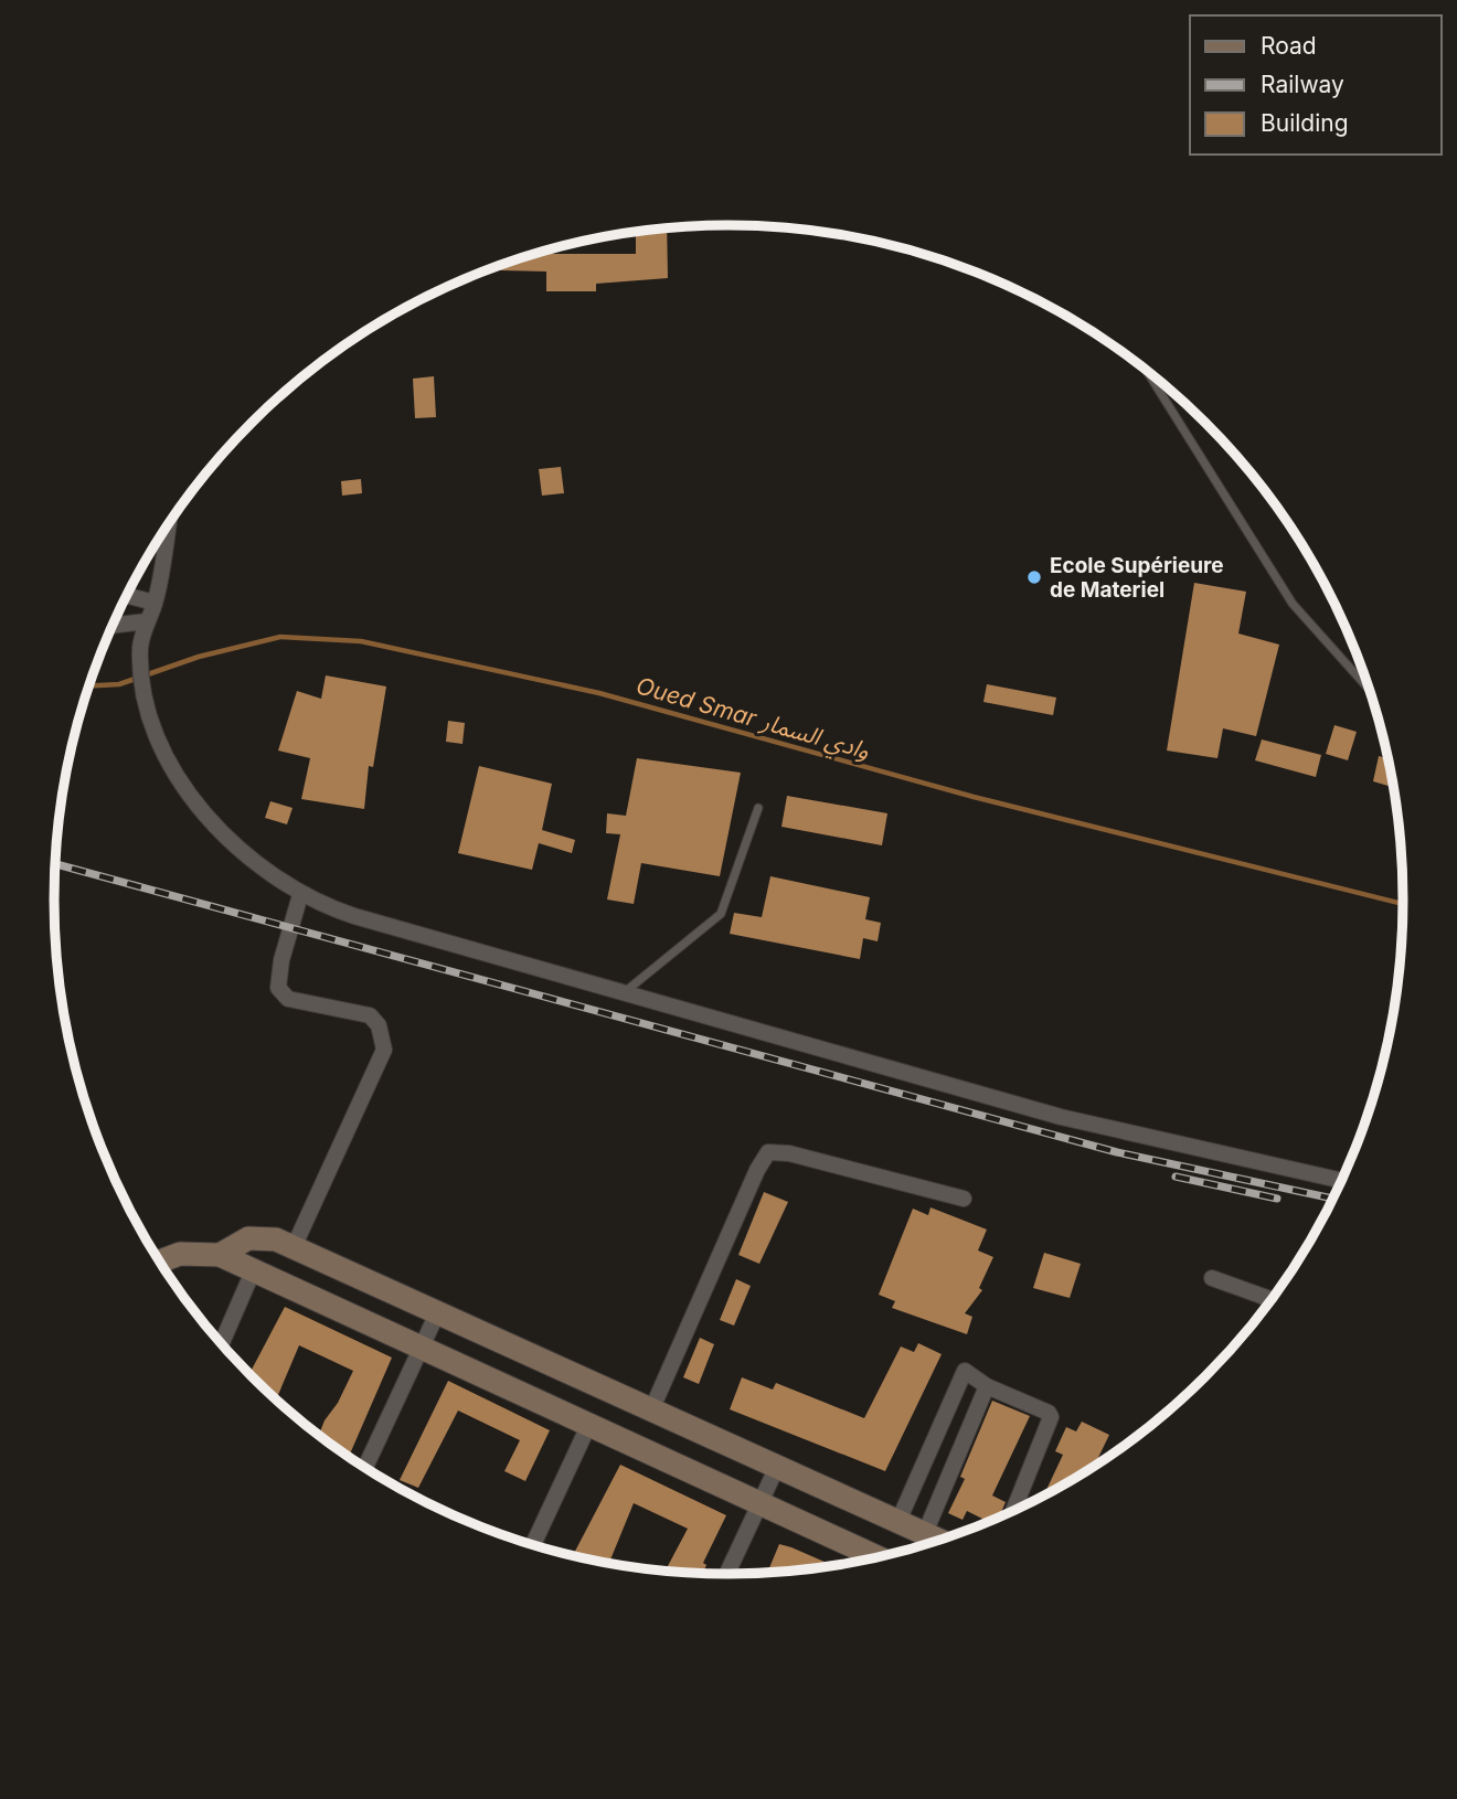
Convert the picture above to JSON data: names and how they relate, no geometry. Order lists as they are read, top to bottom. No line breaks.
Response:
{"water":["Oued Smar وادي السمار"],"places":["Ecole Supérieure de Materiel"],"legend":["Road","Railway","Building"]}
